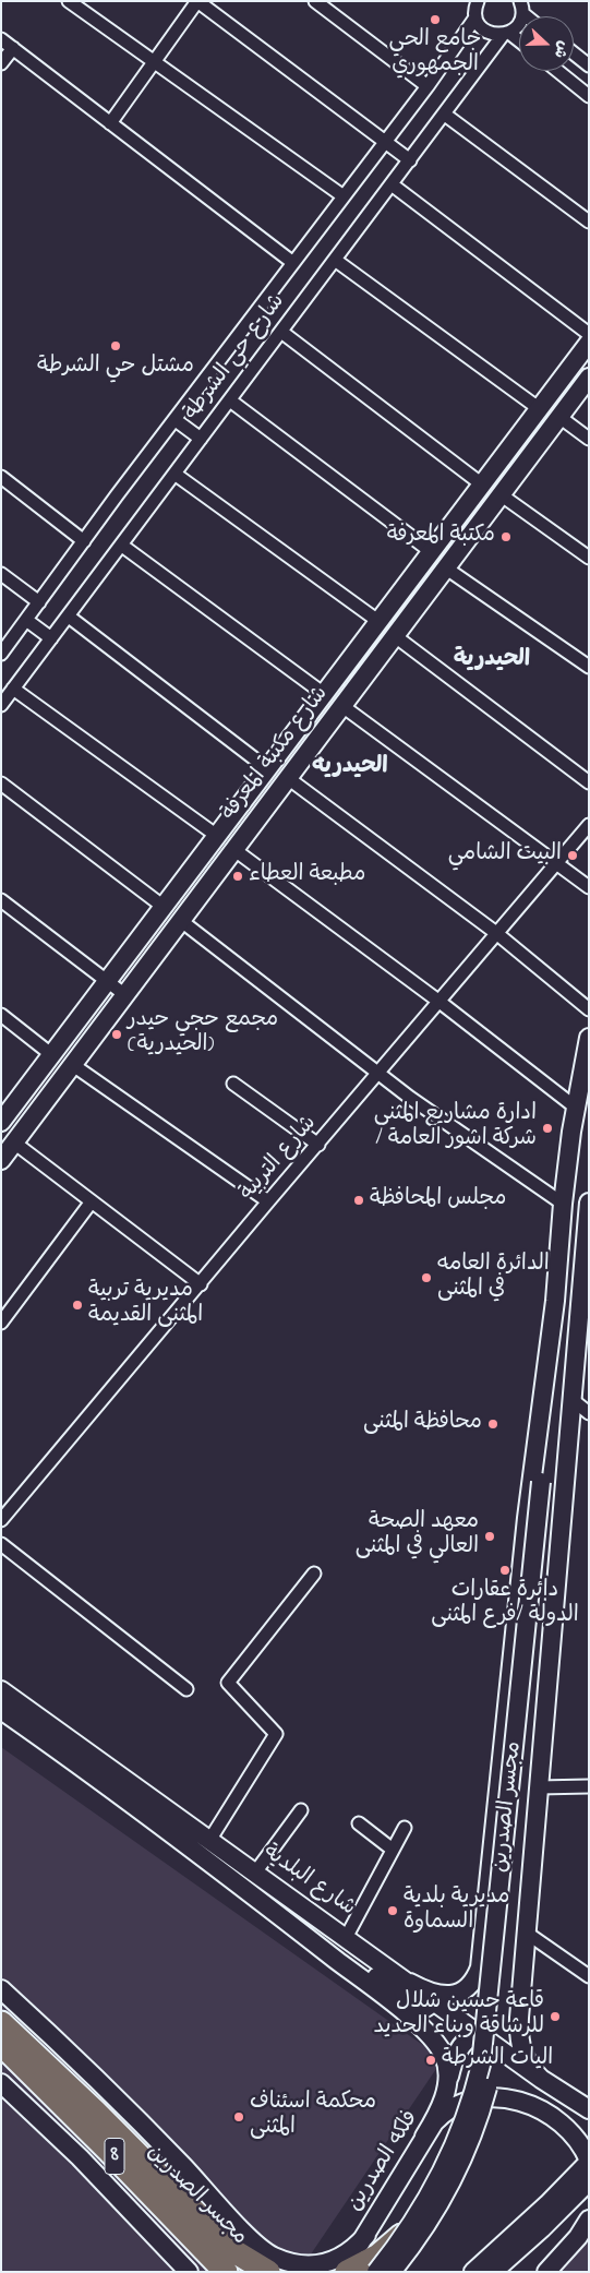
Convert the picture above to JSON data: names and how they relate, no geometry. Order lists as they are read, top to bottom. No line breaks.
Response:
{"streets":{"highway":["مجسر الصدرين","8"],"main road":["شارع مكتبة المعرفة","شارع البلدية","فلكه الصدرين"],"street":["شارع حي الشرطة","شارع التربية"]},"crossings":[["8","فلكه الصدرين"]],"districts":["الحيدرية","الحيدريه"],"places":["جامع الحي الجمهوري","مشتل حي الشرطة","مكتبة المعرفة","البيت الشامي","مطبعة العطاء","مجمع حجي حيدر (الحيدرية)","ادارة مشاريع المثنى / شركة اشور العامة","مجلس المحافظة","الدائرة العامه في المثنى","مديرية تربية المثنى القديمة","محافظة المثنى","معهد الصحة العالي في المثنى","دائرة عقارات الدولة /فرع المثنى","مديرية بلدية السماوة","قاعة حسين شلال للرشاقة وبناء الحديد","اليات الشرطة","محكمة اسئناف المثنى"],"north":"right"}
